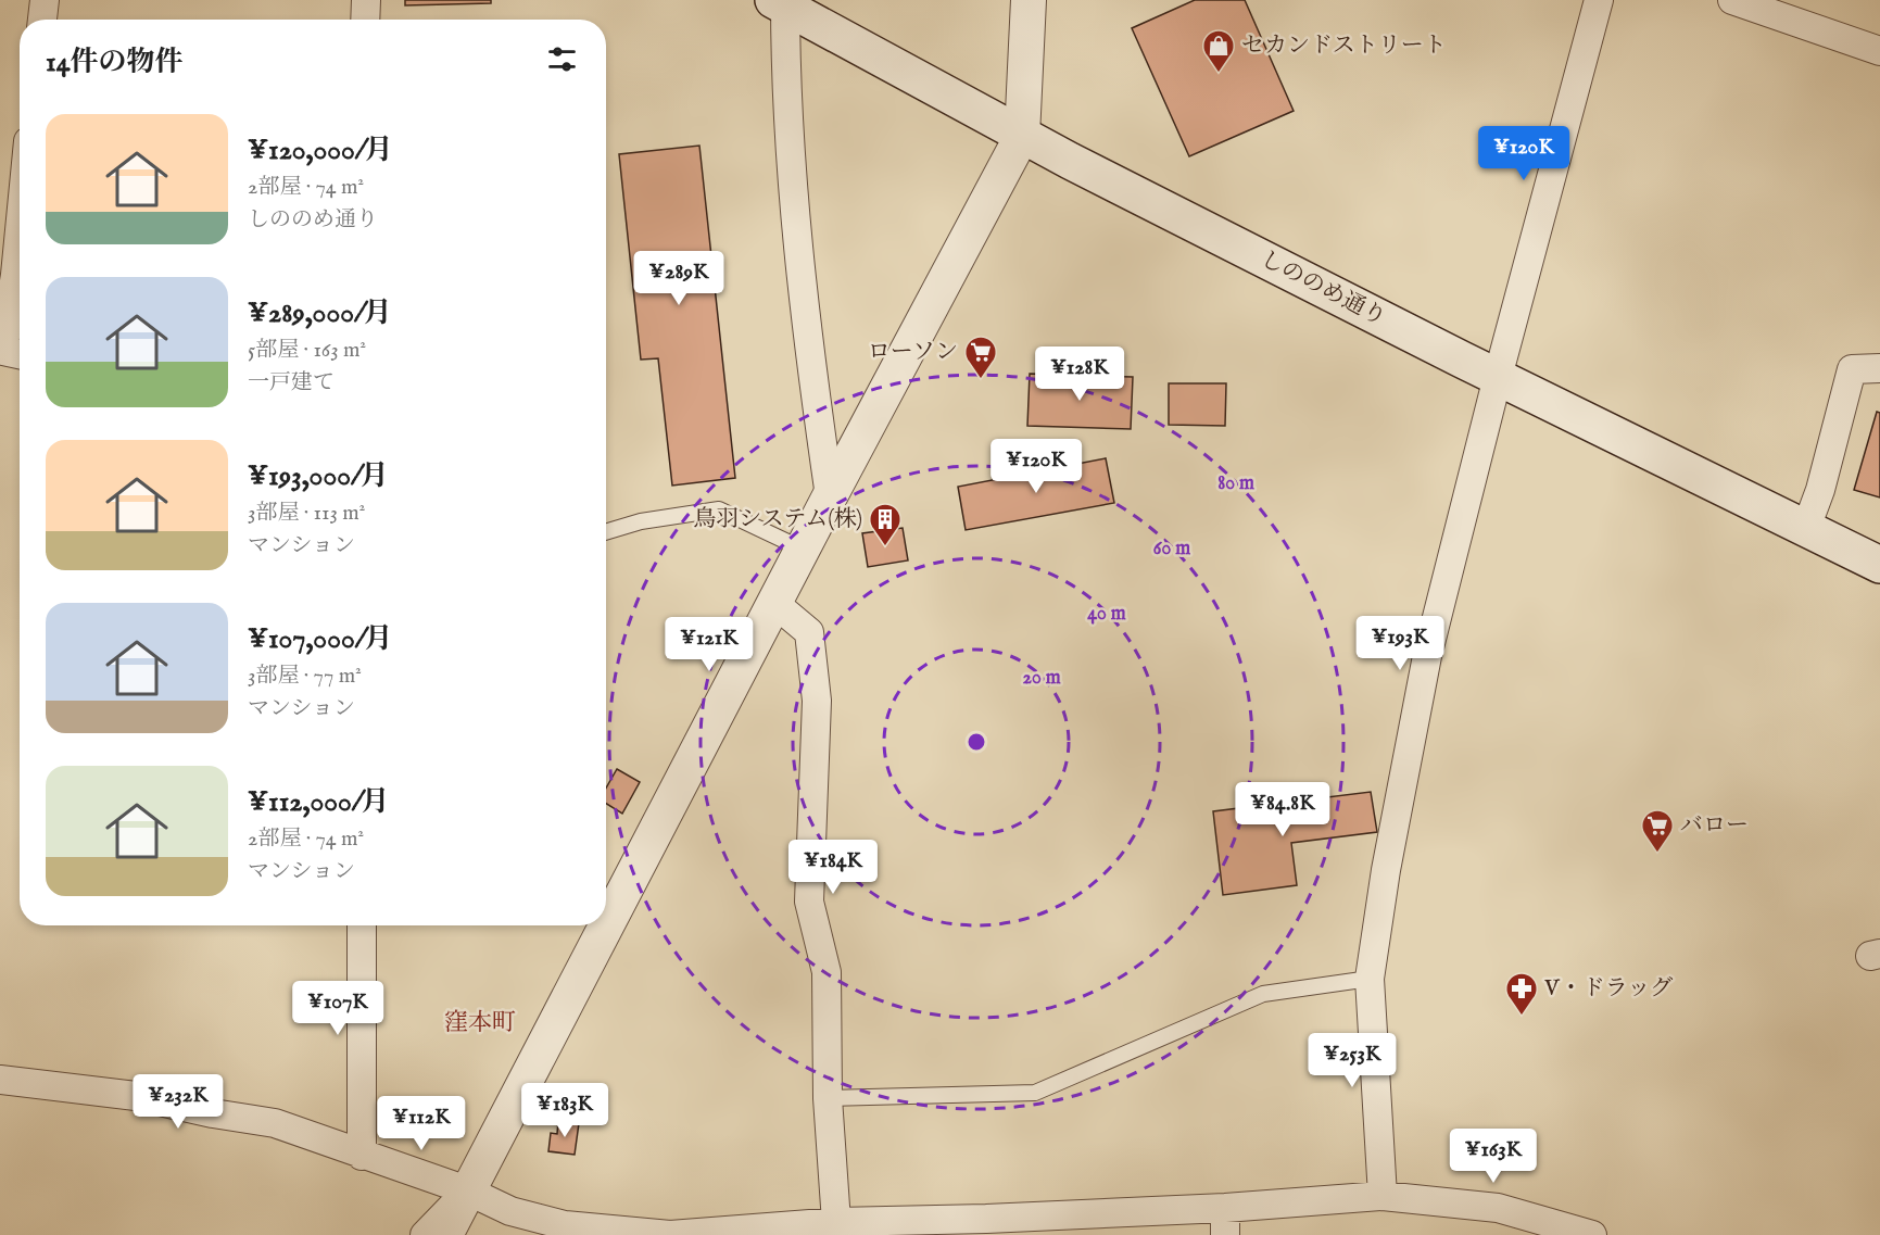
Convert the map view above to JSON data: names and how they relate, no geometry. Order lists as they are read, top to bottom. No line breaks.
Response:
{"streets":{"main road":["しののめ通り"]},"districts":["窪本町"],"places":{"shop":["セカンドストリート"],"supermarket":["ローソン","バロー"],"building":["鳥羽システム(株)"],"pharmacy":["V・ドラッグ"]},"page":{"heading":"14件の物件","list":[{"name":"¥120,000/月","note":"2部屋 · 74 m² · しののめ通り"},{"name":"¥289,000/月","note":"5部屋 · 163 m² · 一戸建て"},{"name":"¥193,000/月","note":"3部屋 · 113 m² · マンション"},{"name":"¥107,000/月","note":"3部屋 · 77 m² · マンション"},{"name":"¥112,000/月","note":"2部屋 · 74 m² · マンション"}],"price":["¥120K","¥289K","¥128K","¥120K","¥193K","¥121K","¥84.8K","¥184K","¥107K","¥253K","¥232K","¥183K","¥112K","¥163K"]},"rings":["80 m","60 m","40 m","20 m"]}
